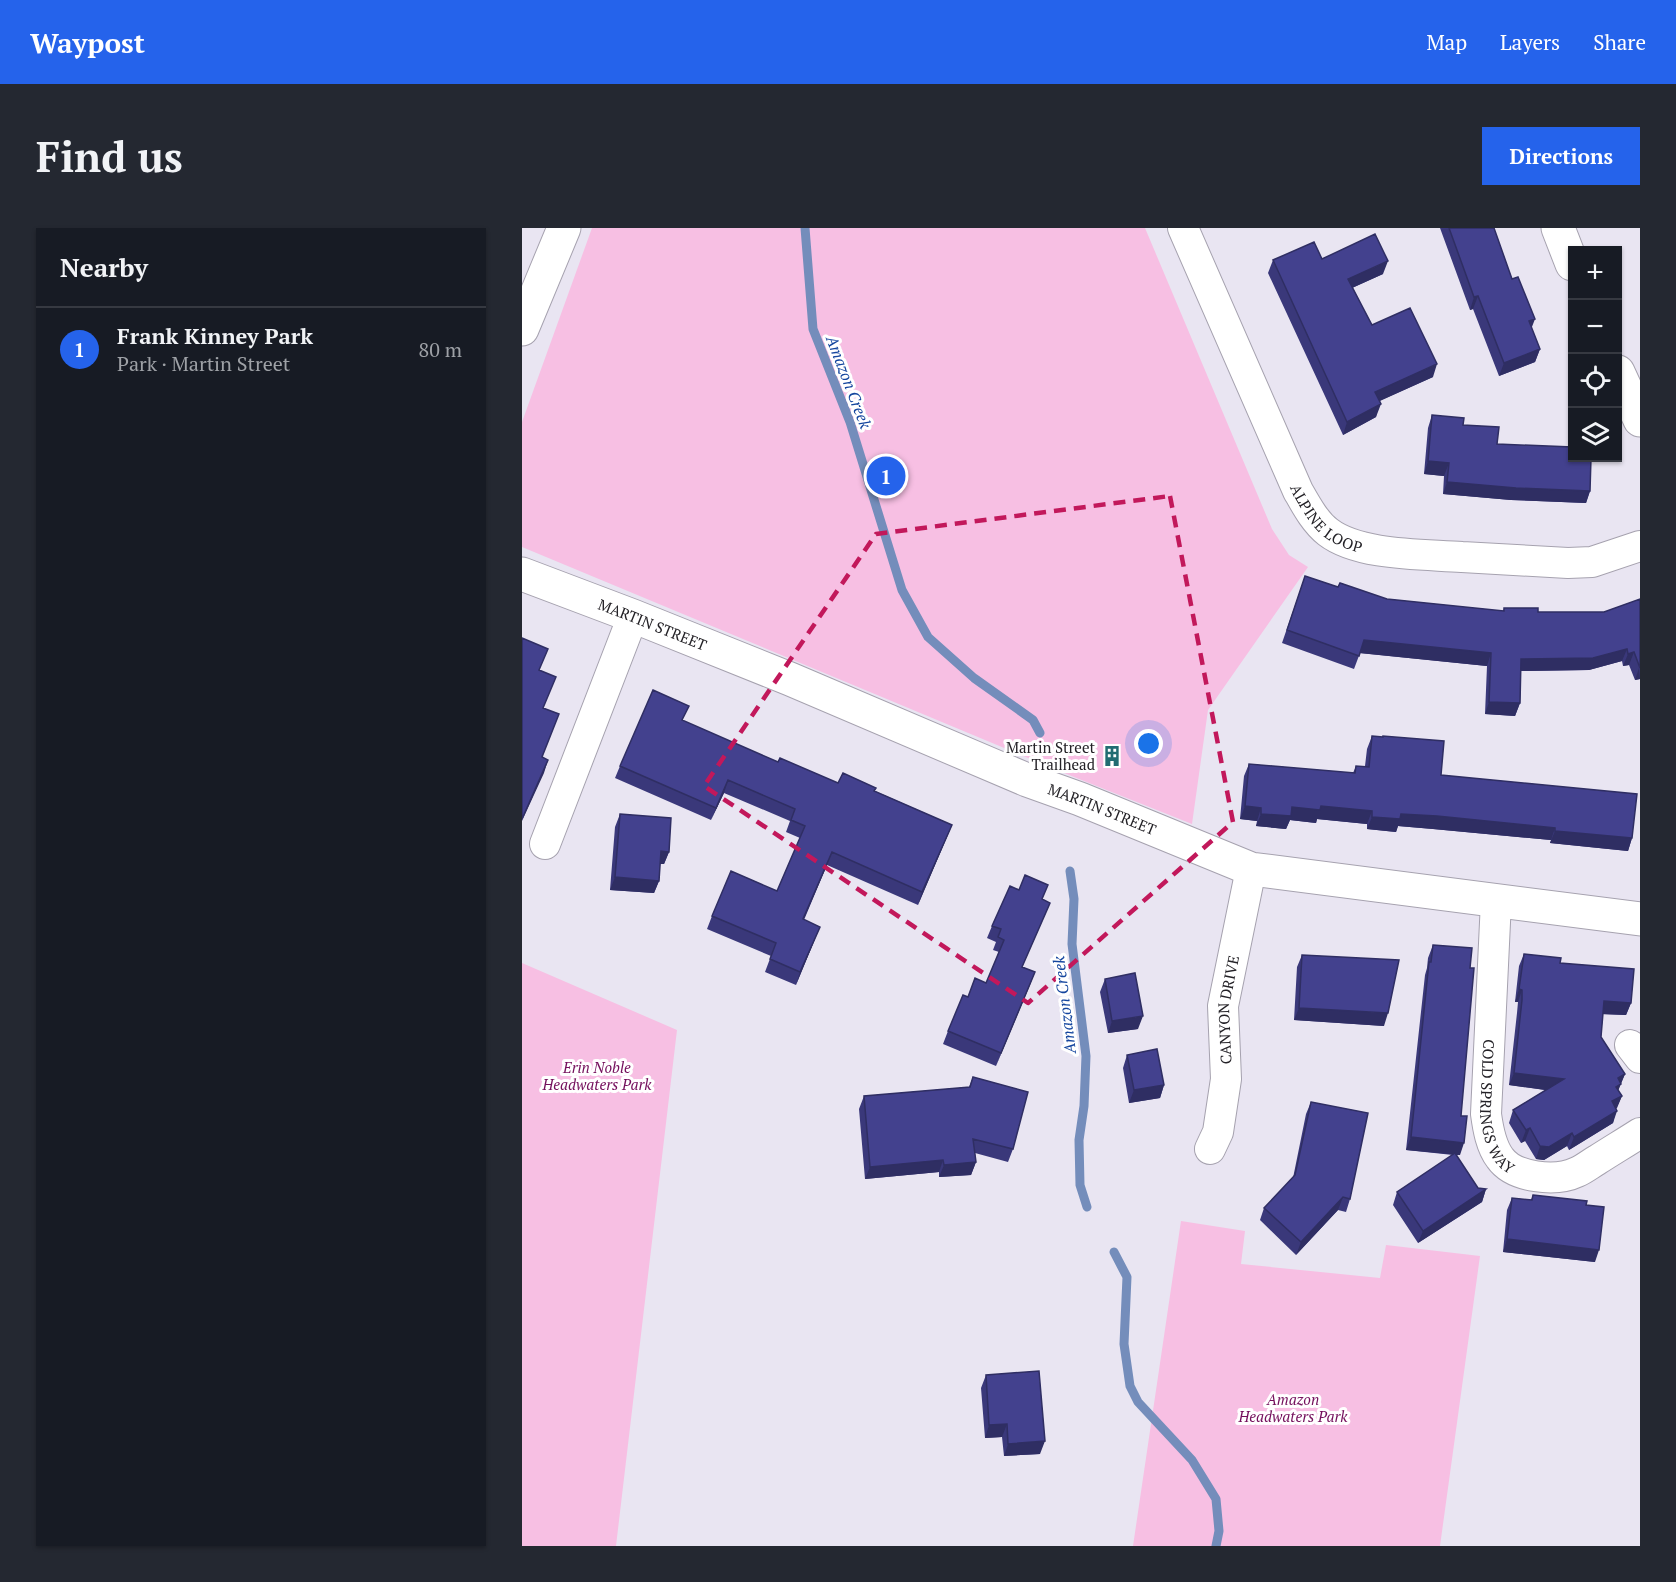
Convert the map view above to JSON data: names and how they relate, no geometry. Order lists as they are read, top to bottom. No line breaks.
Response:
{"streets":{"street":["ALPINE LOOP","MARTIN STREET","CANYON DRIVE","COLD SPRINGS WAY"]},"crossings":[["MARTIN STREET","CANYON DRIVE"],["MARTIN STREET","COLD SPRINGS WAY"]],"water":["Amazon Creek"],"parks":["Erin Noble Headwaters Park","Amazon Headwaters Park"],"places":{"building":["Martin Street Trailhead"]},"page":{"header":"Waypost","nav":["Map","Layers","Share"],"buttons":"Directions","title":"Find us","heading":"Nearby","map_buttons":["+","−"],"list":[{"mark":"1","name":"Frank Kinney Park","note":"Park · Martin Street","value":"80 m"}],"pins":"1"}}
